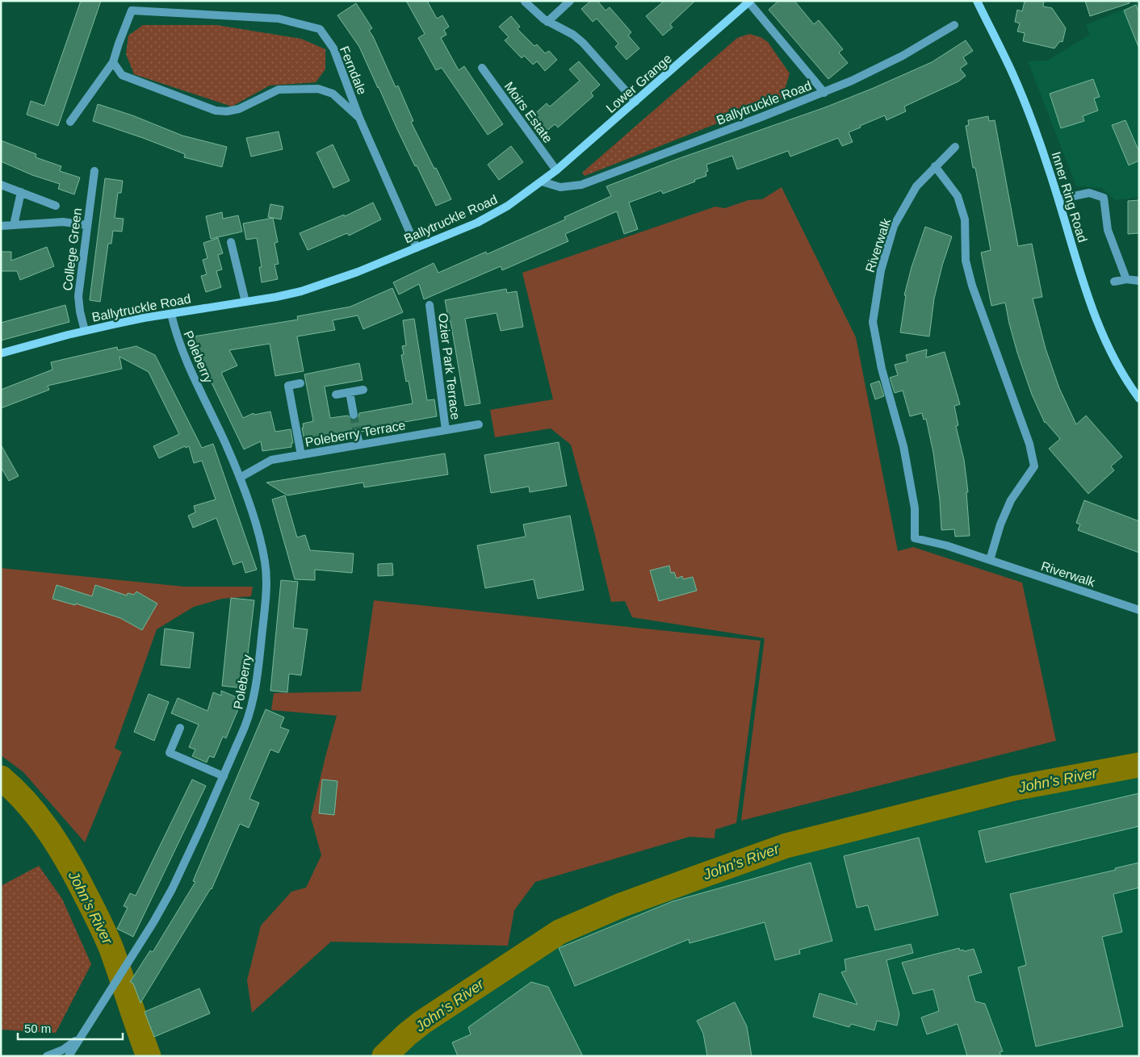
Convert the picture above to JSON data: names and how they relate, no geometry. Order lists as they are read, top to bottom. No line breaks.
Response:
{"streets":{"main road":["Lower Grange","Ballytruckle Road","Inner Ring Road"],"street":["Ferndale","Moirs Estate","Riverwalk","College Green","Poleberry","Ozier Park Terrace","Poleberry Terrace"]},"crossings":[["Ferndale","Ballytruckle Road"],["Lower Grange","Ballytruckle Road"],["Lower Grange","Moirs Estate"],["Ballytruckle Road","College Green"],["Ballytruckle Road","Poleberry"],["Poleberry","Poleberry Terrace"],["Ozier Park Terrace","Poleberry Terrace"]],"water":["John's River"],"scale_bar":"50 m"}
